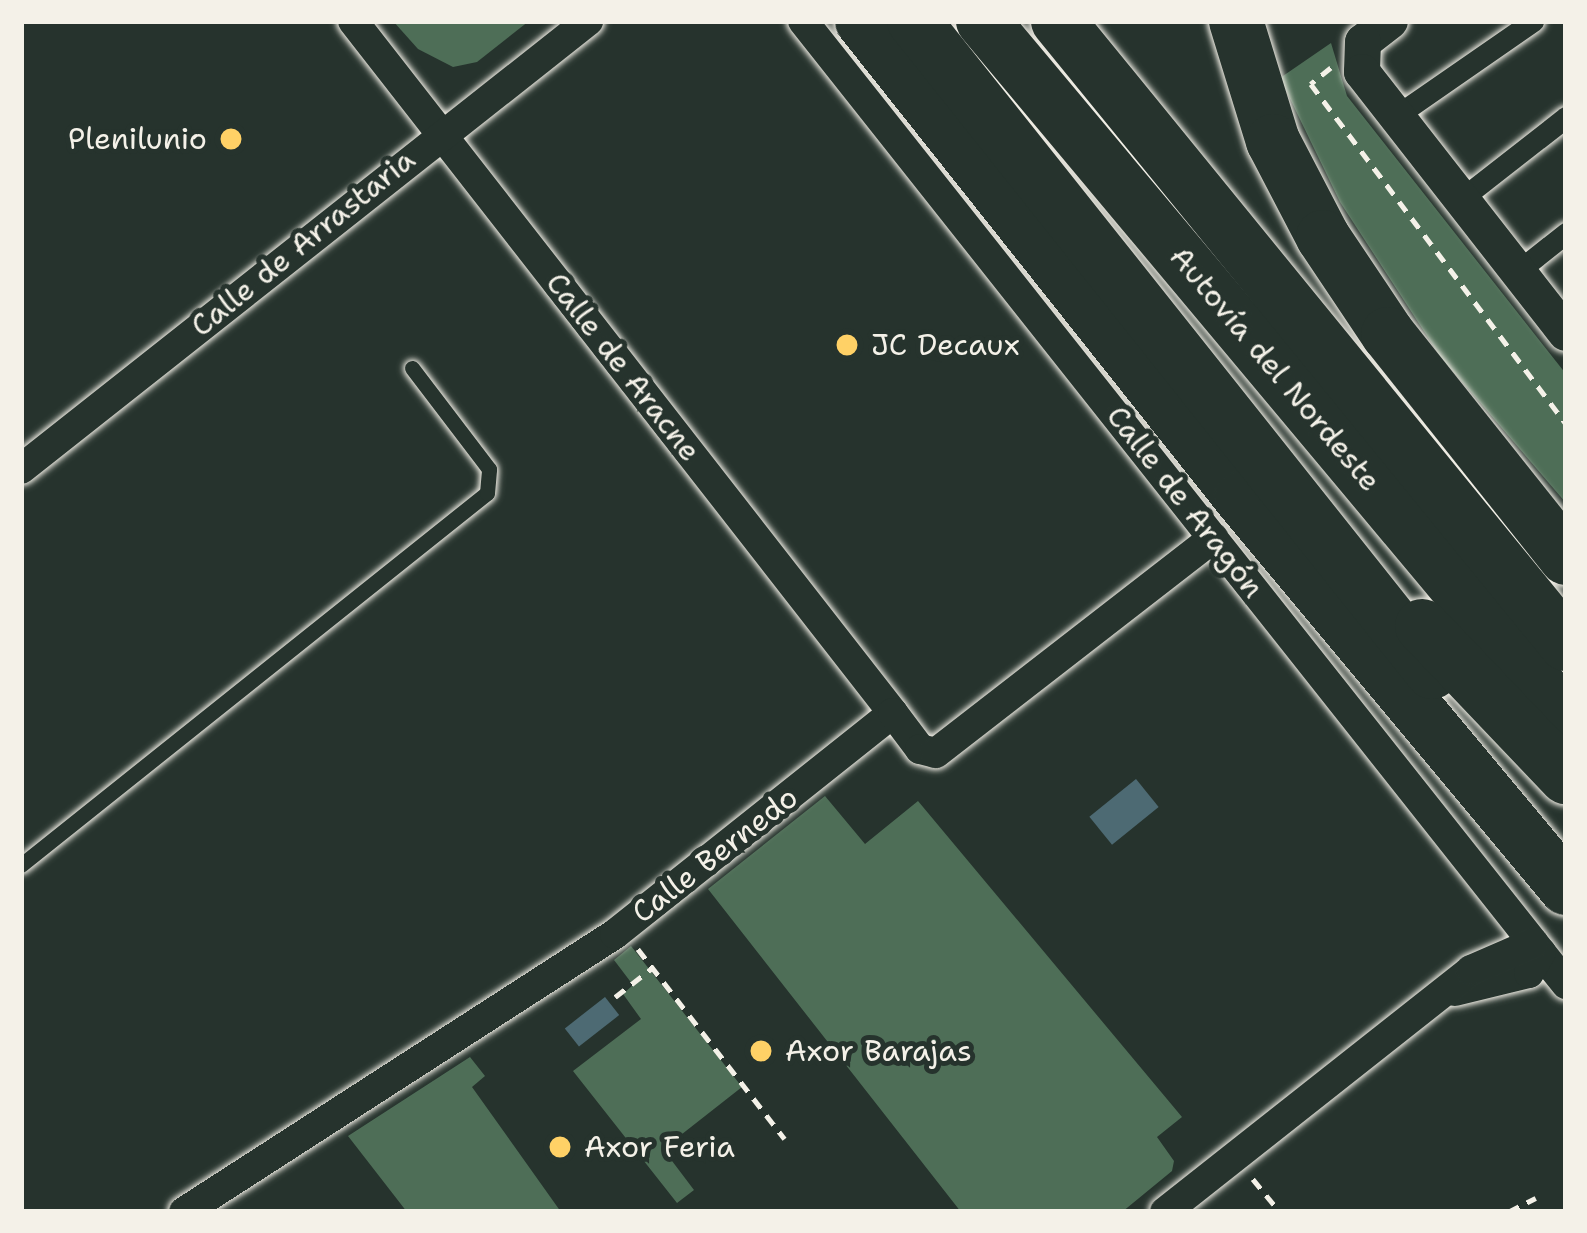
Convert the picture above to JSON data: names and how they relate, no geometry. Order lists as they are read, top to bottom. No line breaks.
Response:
{"streets":{"highway":["Autovía del Nordeste"],"street":["Calle de Arrastaria","Calle de Aracne","Calle de Aragón","Calle Bernedo"]},"crossings":[["Calle de Arrastaria","Calle de Aracne"],["Calle de Aracne","Calle Bernedo"]],"places":["Plenilunio","JC Decaux","Axor Barajas","Axor Feria"]}
